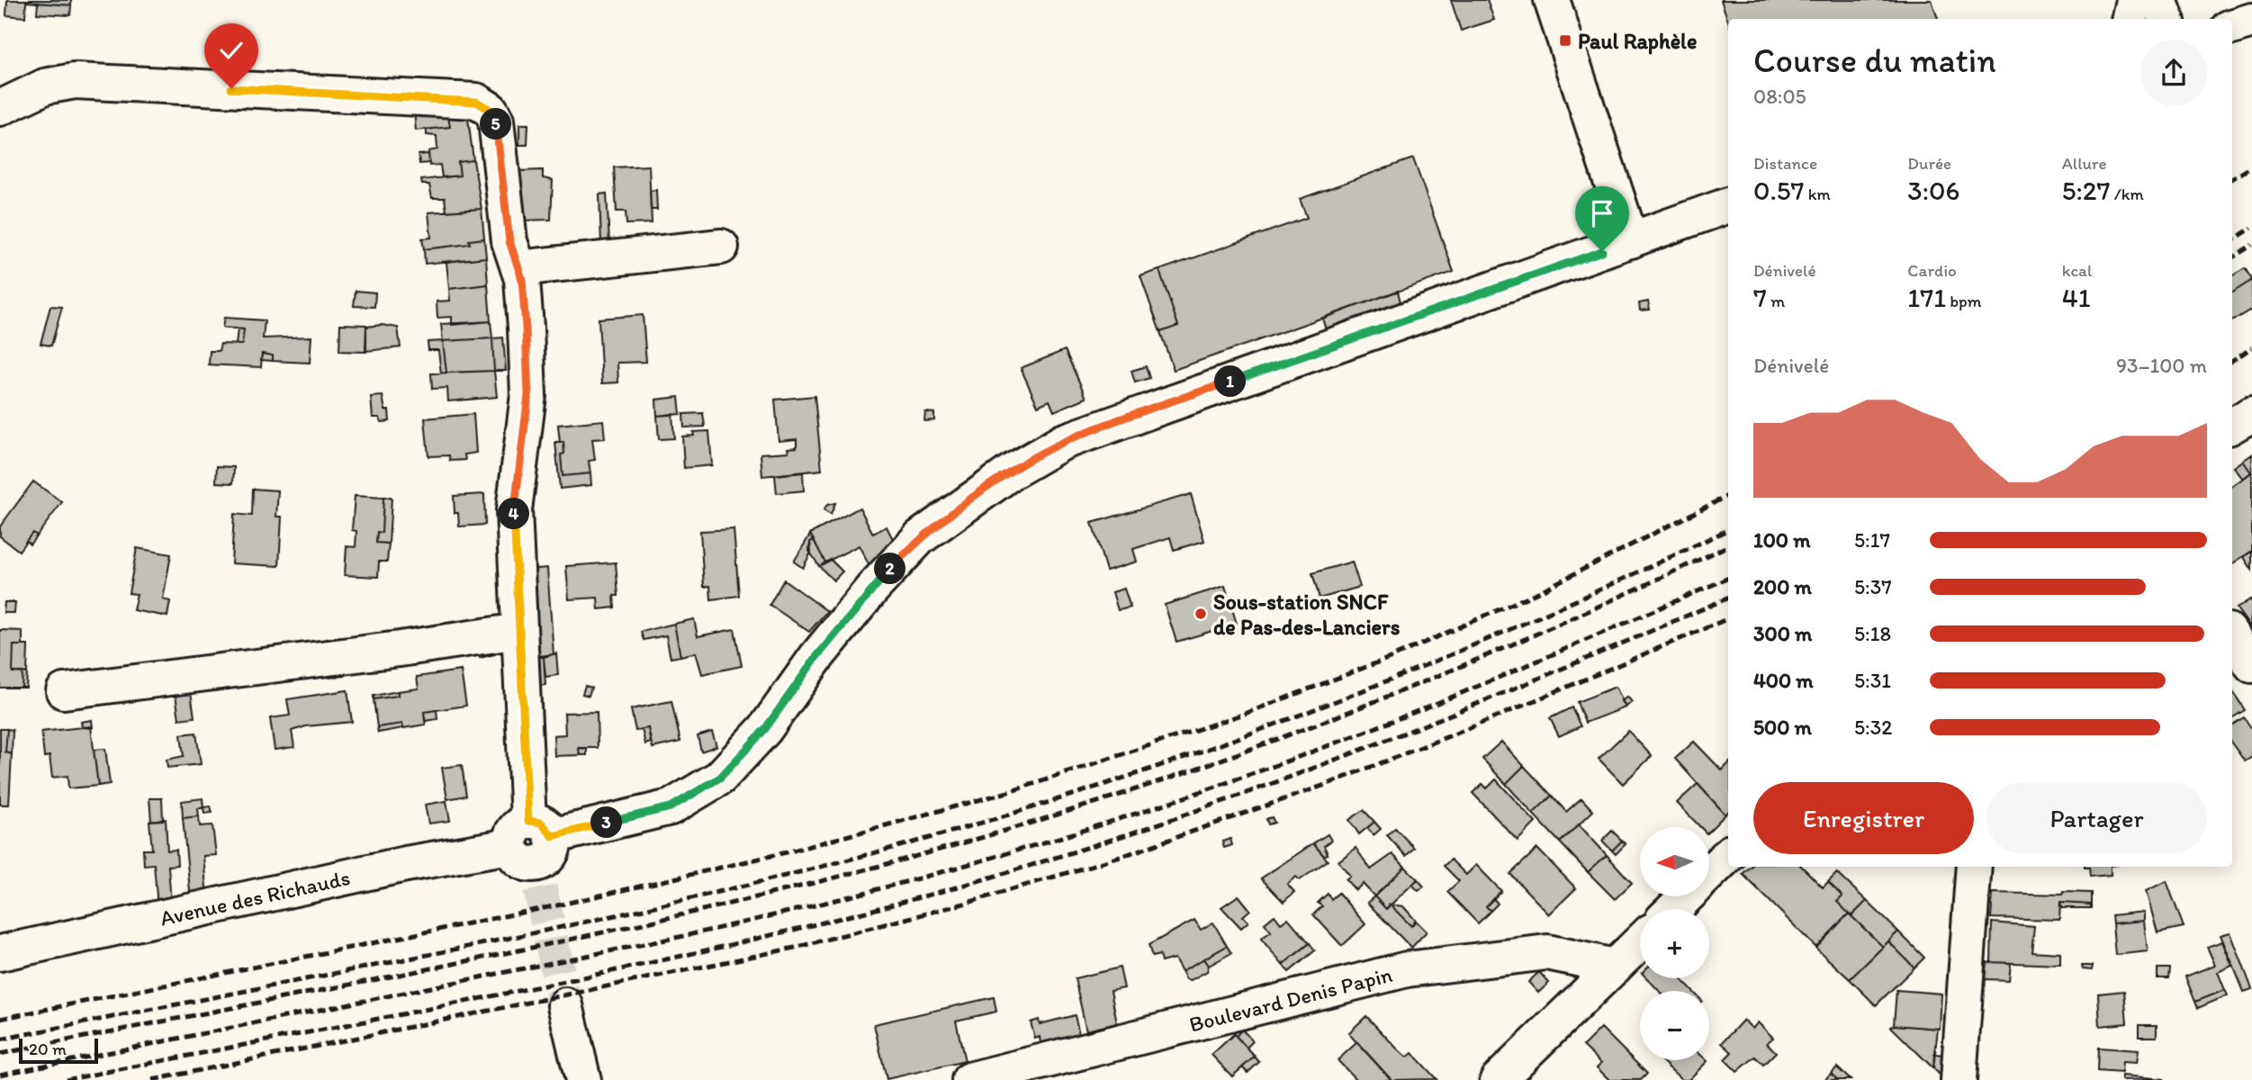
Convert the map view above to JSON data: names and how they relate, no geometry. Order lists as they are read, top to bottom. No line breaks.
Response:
{"streets":{"street":["Avenue des Richauds","Boulevard Denis Papin"]},"places":{"transit":["Paul Raphèle"],"other":["Sous-station SNCF de Pas-des-Lanciers"]},"scale_bar":"20 m","north":"left","page":{"heading":["Course du matin","08:05"],"pins":["5","1","4","2","3"],"stats":[["Distance","0.57 km"],["Durée","3:06"],["Allure","5:27 /km"],["Dénivelé","7 m"],["Cardio","171 bpm"],["kcal","41"]],"chart":["Dénivelé","93–100 m"],"list":[{"name":"100 m","note":"5:17"},{"name":"200 m","note":"5:37"},{"name":"300 m","note":"5:18"},{"name":"400 m","note":"5:31"},{"name":"500 m","note":"5:32"}],"buttons":["Enregistrer","Partager"],"map_buttons":["+","−"],"scale":"20 m"}}
